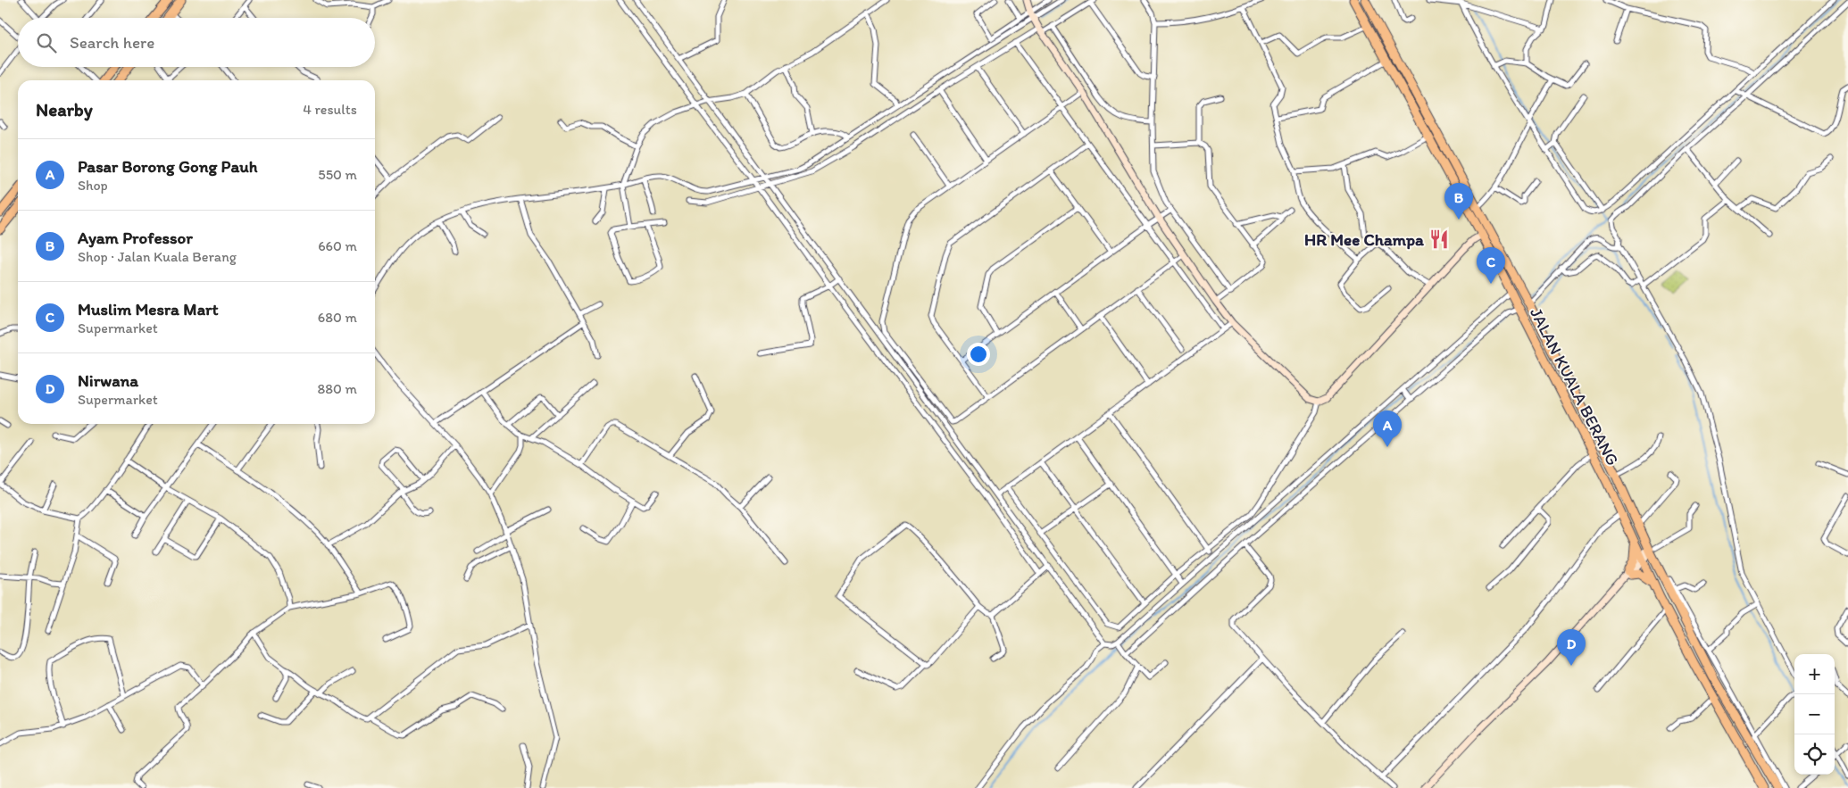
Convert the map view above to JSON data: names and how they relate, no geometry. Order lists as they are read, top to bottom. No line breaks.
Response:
{"streets":{"highway":["JALAN KUALA BERANG"]},"places":{"restaurant":["HR Mee Champa"]},"page":{"search":"Search here","heading":["Nearby","4 results"],"list":[{"mark":"A","name":"Pasar Borong Gong Pauh","note":"Shop","value":"550 m"},{"mark":"B","name":"Ayam Professor","note":"Shop · Jalan Kuala Berang","value":"660 m"},{"mark":"C","name":"Muslim Mesra Mart","note":"Supermarket","value":"680 m"},{"mark":"D","name":"Nirwana","note":"Supermarket","value":"880 m"}],"pins":["B","C","A","D"],"map_buttons":["+","−"]}}
